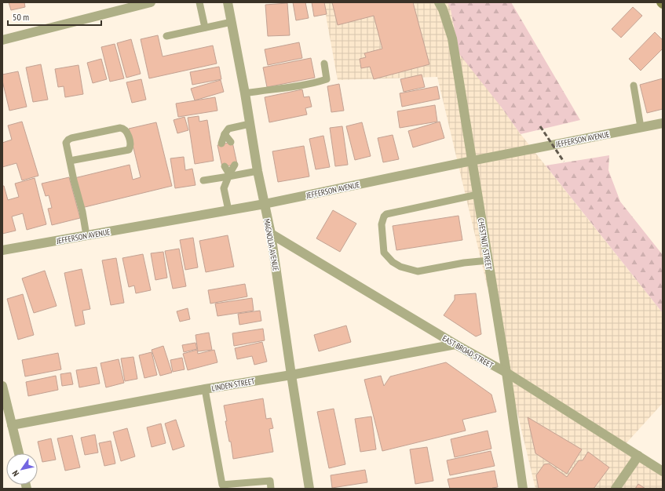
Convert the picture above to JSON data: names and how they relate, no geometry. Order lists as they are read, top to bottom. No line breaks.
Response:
{"streets":{"street":["JEFFERSON AVENUE","CHESTNUT STREET","MAGNOLIA AVENUE","EAST BROAD STREET","LINDEN STREET"]},"crossings":[["JEFFERSON AVENUE","CHESTNUT STREET"],["JEFFERSON AVENUE","MAGNOLIA AVENUE"],["CHESTNUT STREET","EAST BROAD STREET"],["MAGNOLIA AVENUE","EAST BROAD STREET"],["MAGNOLIA AVENUE","LINDEN STREET"],["EAST BROAD STREET","LINDEN STREET"]],"scale_bar":"50 m","north":"bottom left"}
